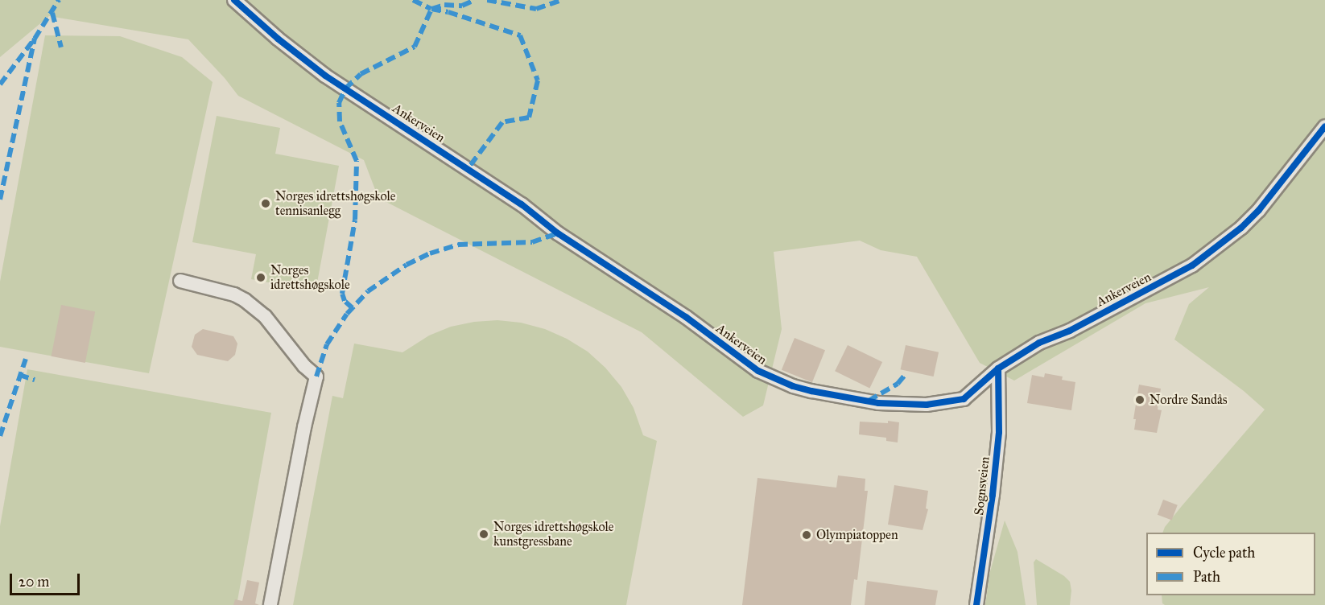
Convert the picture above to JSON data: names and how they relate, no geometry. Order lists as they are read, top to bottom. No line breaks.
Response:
{"streets":{"lane":["Ankerveien","Sognsveien"]},"crossings":[["Ankerveien","Sognsveien"]],"places":["Norges idrettshøgskole tennisanlegg","Norges idrettshøgskole","Nordre Sandås","Norges idrettshøgskole kunstgressbane","Olympiatoppen"],"legend":["Cycle path","Path"],"scale_bar":"20 m"}
